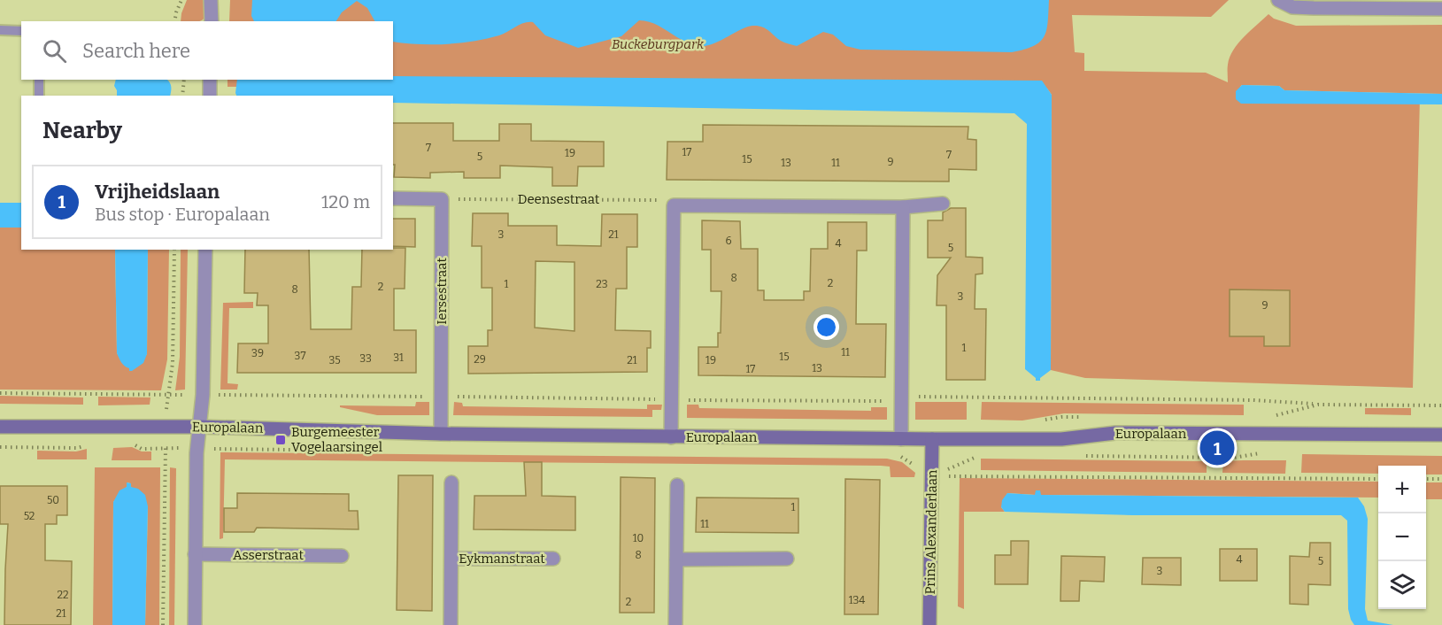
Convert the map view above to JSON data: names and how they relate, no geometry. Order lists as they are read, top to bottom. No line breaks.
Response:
{"streets":{"street":["Iersestraat","Europalaan","Prins Alexanderlaan","Asserstraat","Eykmanstraat"],"path":["Deensestraat"]},"crossings":[["Deensestraat","Iersestraat"],["Iersestraat","Europalaan"],["Europalaan","Prins Alexanderlaan"]],"parks":["Buckeburgpark"],"places":{"transit":["Burgemeester Vogelaarsingel"]},"house_numbers":["7","17","19","7","5","15","9","13","11","3","21","6","4","5","8","2","1","23","2","8","3","9","1","11","39","37","15","31","33","29","35","21","19","13","17","50","1","52","11","10","8","4","5","3","22","134","2","21"],"page":{"search":"Search here","heading":"Nearby","list":[{"mark":"1","name":"Vrijheidslaan","note":"Bus stop · Europalaan","value":"120 m"}],"pins":"1","map_buttons":["+","−"]}}
